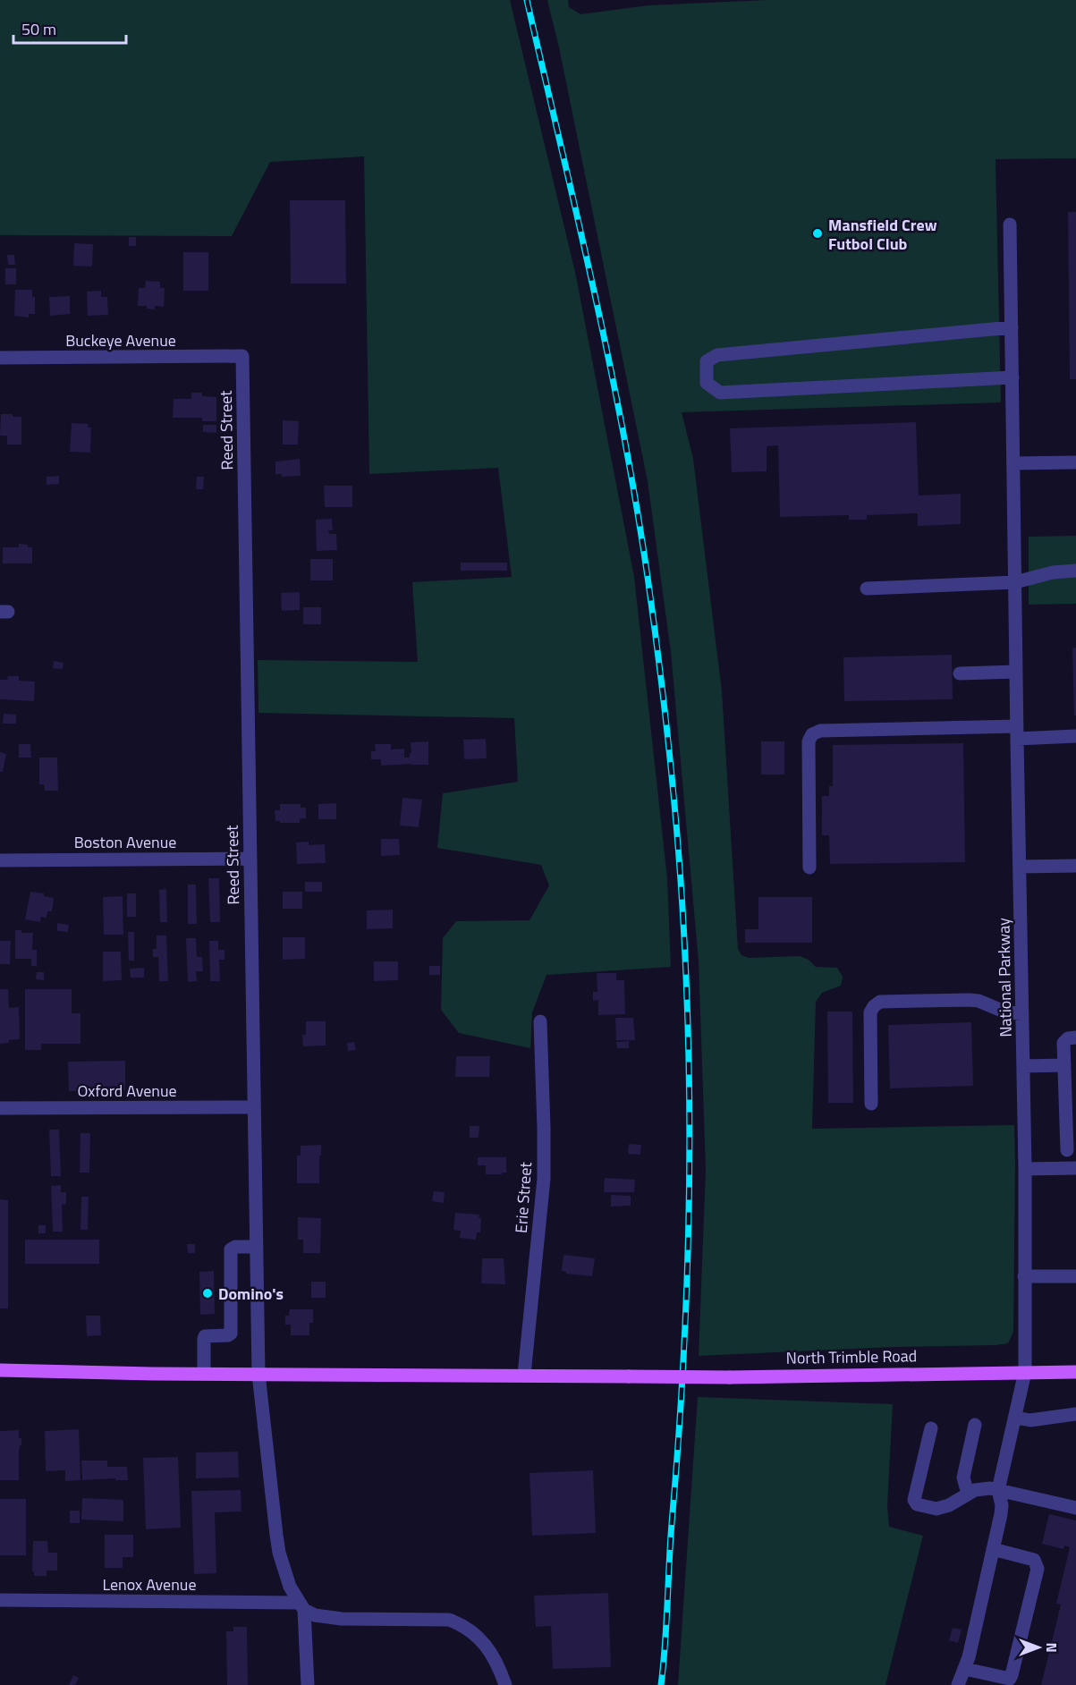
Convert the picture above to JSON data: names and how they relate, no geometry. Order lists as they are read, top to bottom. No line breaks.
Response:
{"streets":{"main road":["North Trimble Road"],"street":["Buckeye Avenue","Reed Street","Boston Avenue","National Parkway","Oxford Avenue","Erie Street","Lenox Avenue"]},"crossings":[["Buckeye Avenue","Reed Street"],["Reed Street","Boston Avenue"],["Reed Street","Oxford Avenue"],["Reed Street","North Trimble Road"],["Reed Street","Lenox Avenue"],["National Parkway","North Trimble Road"],["Erie Street","North Trimble Road"]],"places":["Mansfield Crew Futbol Club","Domino's"],"scale_bar":"50 m","north":"right"}
